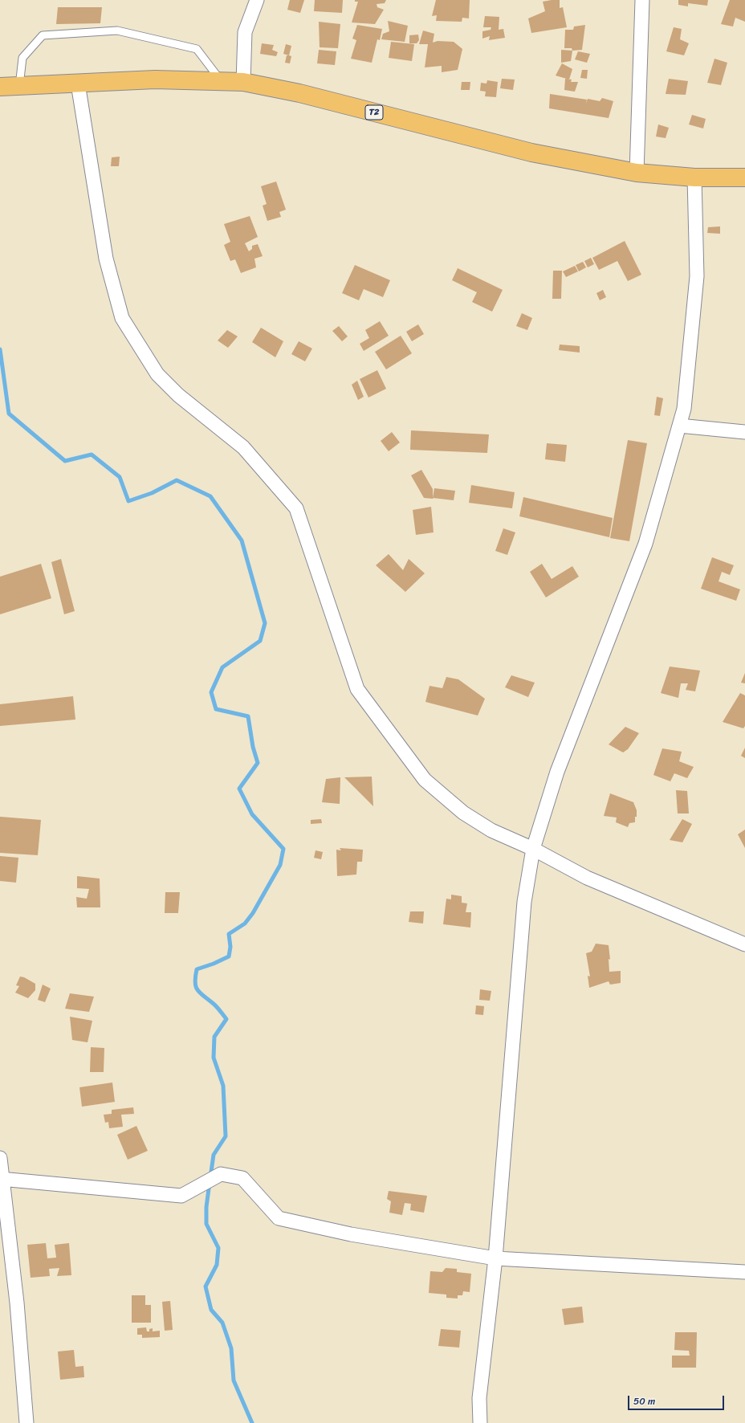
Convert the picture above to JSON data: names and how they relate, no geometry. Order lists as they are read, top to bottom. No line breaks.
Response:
{"streets":{"highway":["T2"]},"scale_bar":"50 m"}
